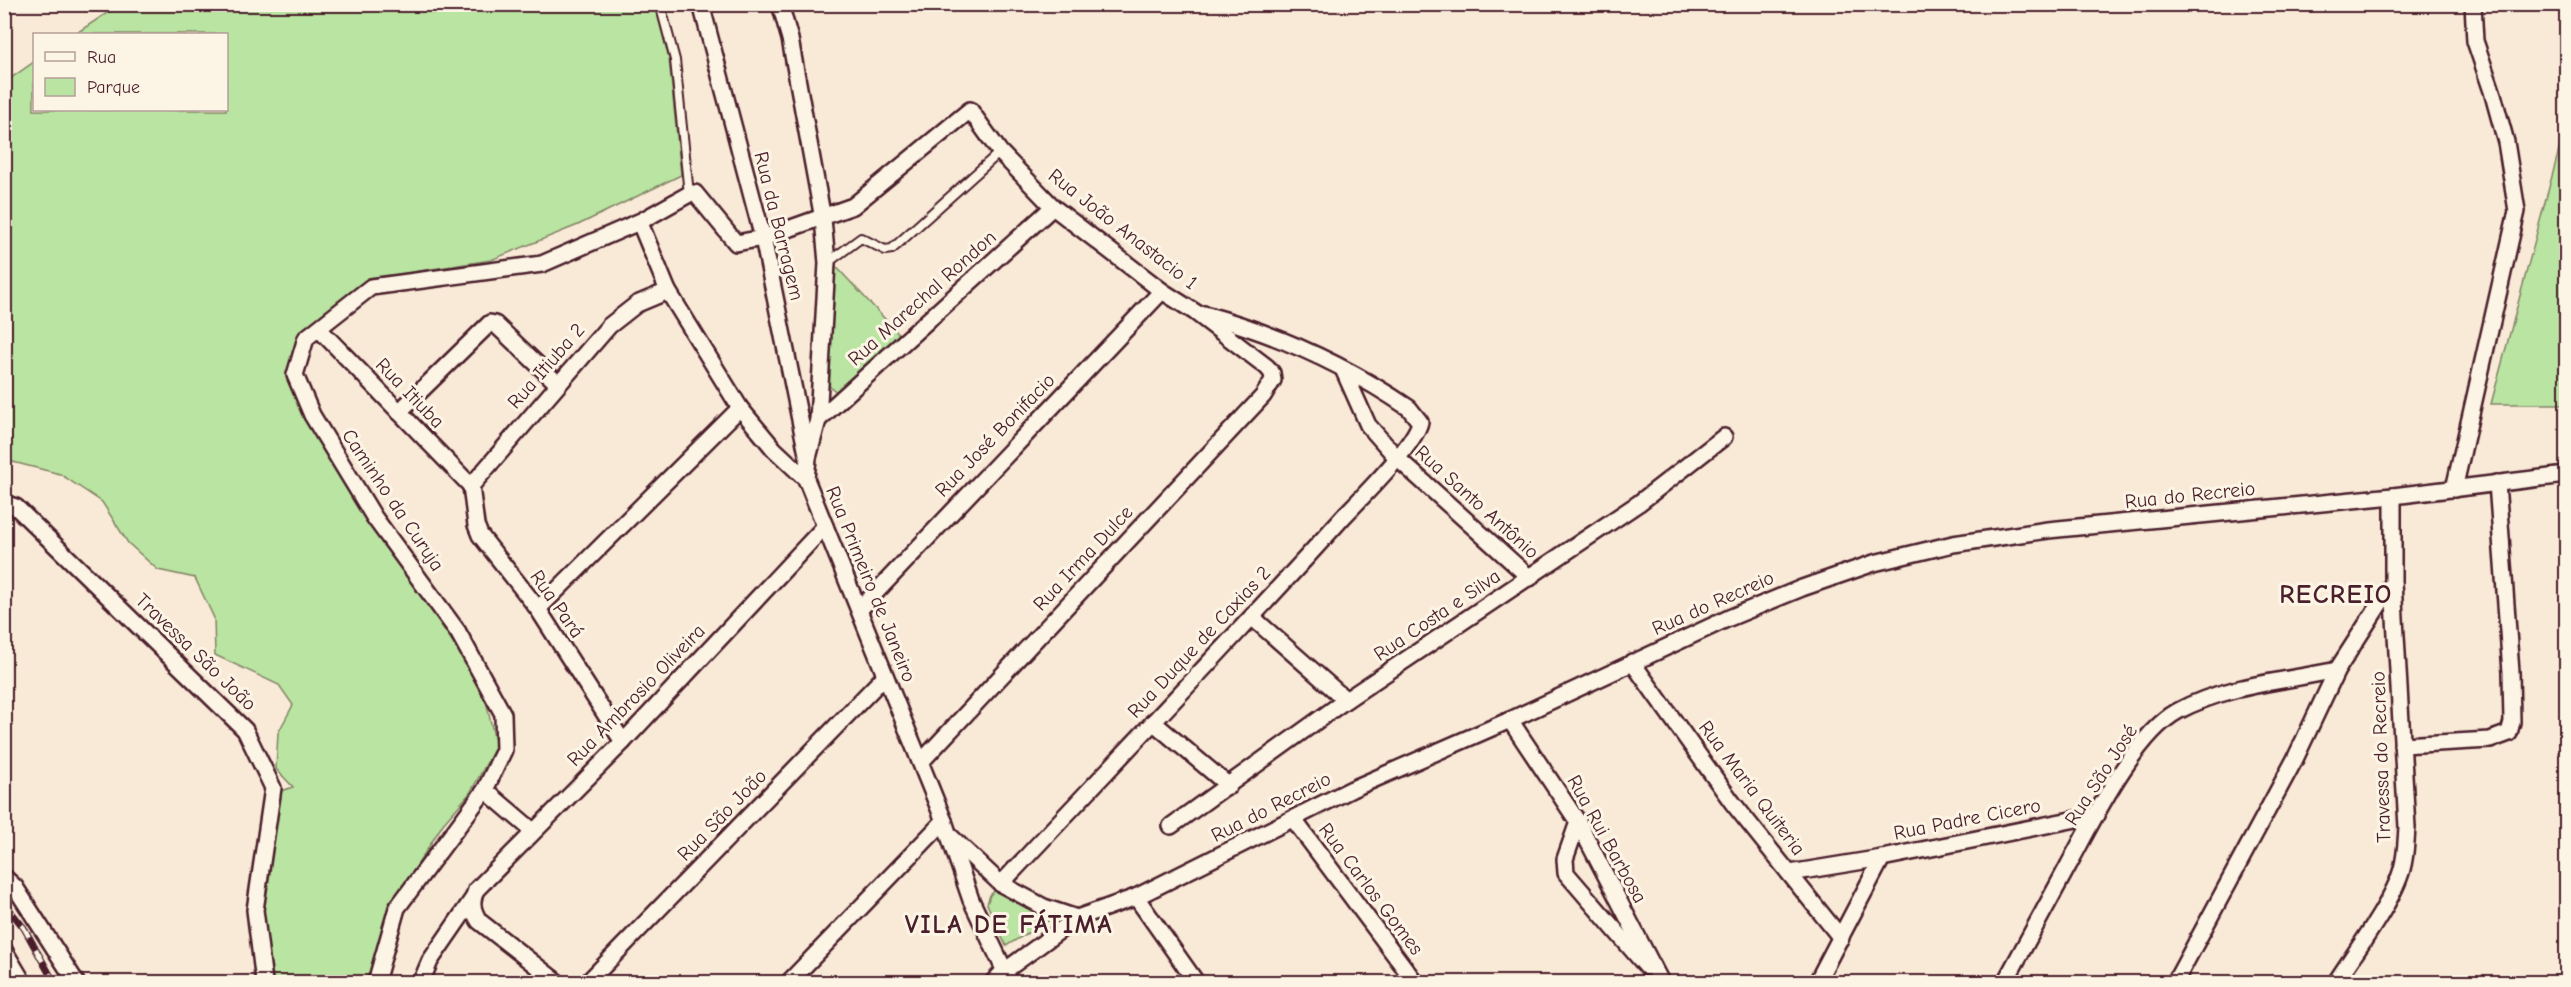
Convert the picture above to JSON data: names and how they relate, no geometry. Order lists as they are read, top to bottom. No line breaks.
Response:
{"streets":{"street":["Rua da Barragem","Rua João Anastacio 1","Rua Marechal Rondon","Rua Itiuba 2","Rua Itiuba","Rua José Bonifacio","Rua do Recreio","Caminho da Curuja","Rua Santo Antônio","Rua Irma Dulce","Rua Primeiro de Janeiro","Rua Pará","Rua Costa e Silva","Rua Duque de Caxias 2","Travessa São João","Rua Ambrosio Oliveira","Travessa do Recreio","Rua São José","Rua Maria Quiteria","Rua São João","Rua Padre Cicero","Rua Rui Barbosa","Rua Carlos Gomes"]},"crossings":[["Rua da Barragem","Rua Primeiro de Janeiro"],["Rua João Anastacio 1","Rua Marechal Rondon"],["Rua João Anastacio 1","Rua José Bonifacio"],["Rua João Anastacio 1","Rua Irma Dulce"],["Rua João Anastacio 1","Rua Primeiro de Janeiro"],["Rua João Anastacio 1","Rua Duque de Caxias 2"],["Rua Marechal Rondon","Rua Primeiro de Janeiro"],["Rua Itiuba 2","Rua Itiuba"],["Rua Itiuba 2","Rua Pará"],["Rua Itiuba","Caminho da Curuja"],["Rua Itiuba","Rua Pará"],["Rua José Bonifacio","Rua Primeiro de Janeiro"],["Rua do Recreio","Rua Primeiro de Janeiro"],["Rua do Recreio","Rua Maria Quiteria"],["Rua do Recreio","Rua Rui Barbosa"],["Rua do Recreio","Rua Carlos Gomes"],["Rua Santo Antônio","Rua Costa e Silva"],["Rua Santo Antônio","Rua Duque de Caxias 2"],["Rua Irma Dulce","Rua Primeiro de Janeiro"],["Rua Primeiro de Janeiro","Rua Ambrosio Oliveira"],["Rua Primeiro de Janeiro","Rua São João"],["Rua Pará","Rua Ambrosio Oliveira"],["Rua São José","Rua Padre Cicero"],["Rua Maria Quiteria","Rua Padre Cicero"]],"districts":["RECREIO","VILA DE FÁTIMA"],"legend":["Rua","Parque"]}
